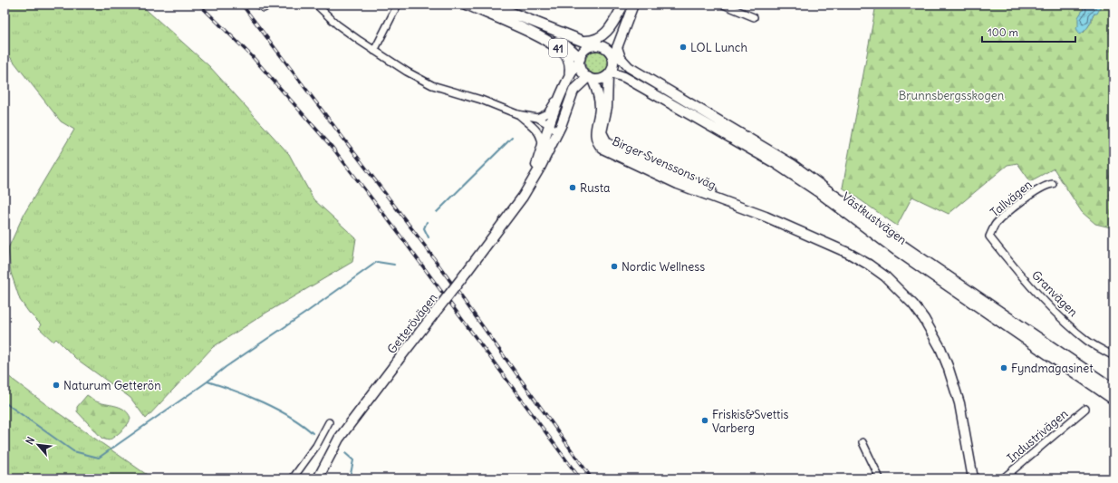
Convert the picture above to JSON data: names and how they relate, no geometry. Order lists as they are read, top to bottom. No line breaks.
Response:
{"streets":{"main road":["41"],"street":["Birger Svenssons väg","Tallvägen","Västkustvägen","Granvägen","Getterövägen","Industrivägen"]},"crossings":[["41","Birger Svenssons väg"],["41","Västkustvägen"],["41","Getterövägen"],["Birger Svenssons väg","Västkustvägen"],["Birger Svenssons väg","Getterövägen"],["Tallvägen","Granvägen"],["Västkustvägen","Getterövägen"]],"parks":["Brunnsbergsskogen"],"places":["LOL Lunch","Rusta","Nordic Wellness","Fyndmagasinet","Naturum Getterön","Friskis&Svettis Varberg"],"scale_bar":"100 m","north":"top left"}
